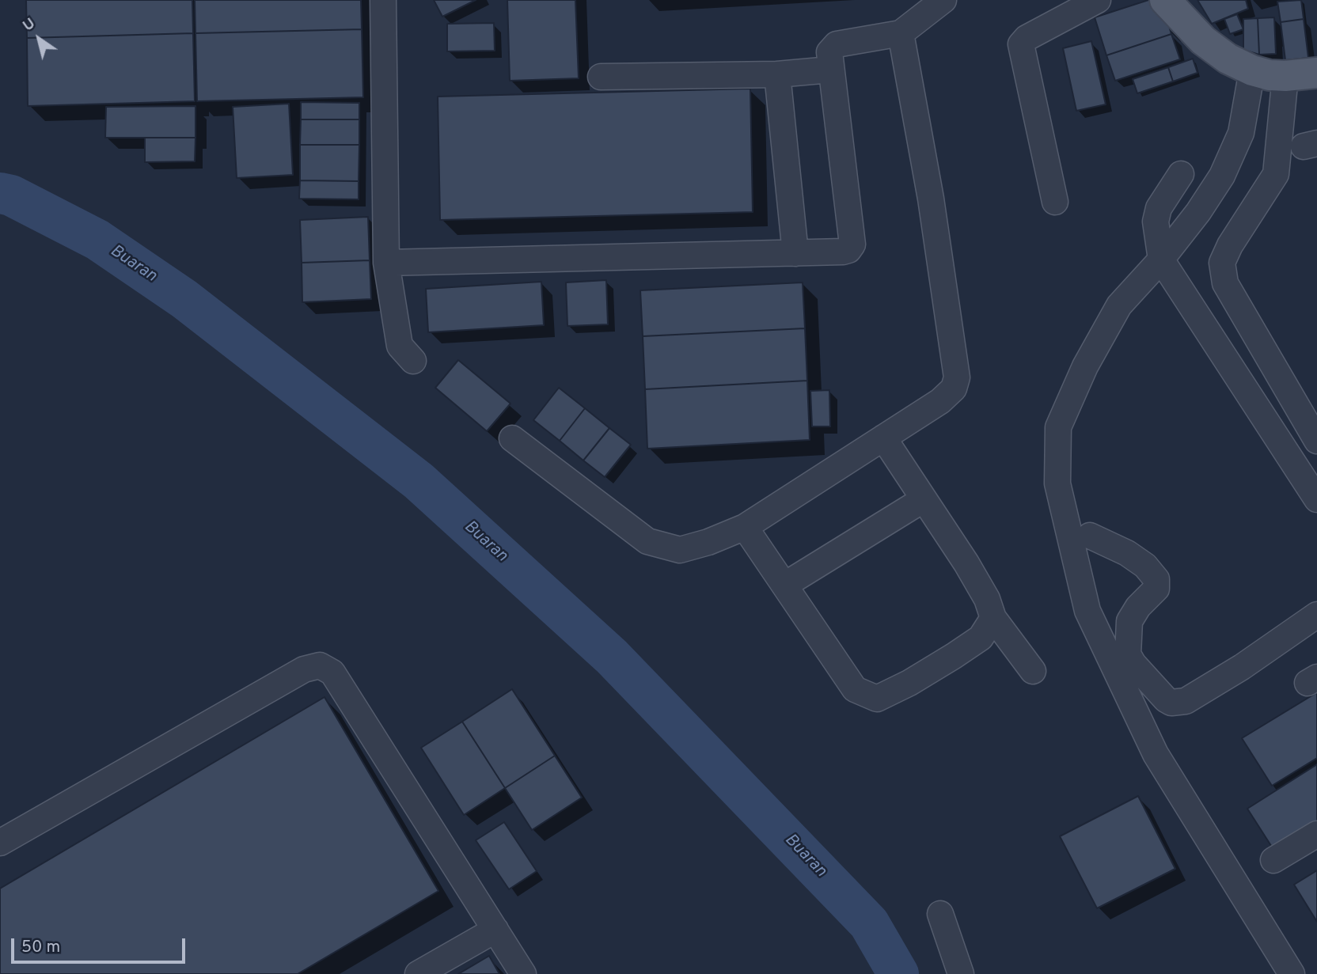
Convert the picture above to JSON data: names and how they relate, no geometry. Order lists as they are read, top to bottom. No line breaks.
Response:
{"water":["Buaran"],"scale_bar":"50 m","north":"top left"}
